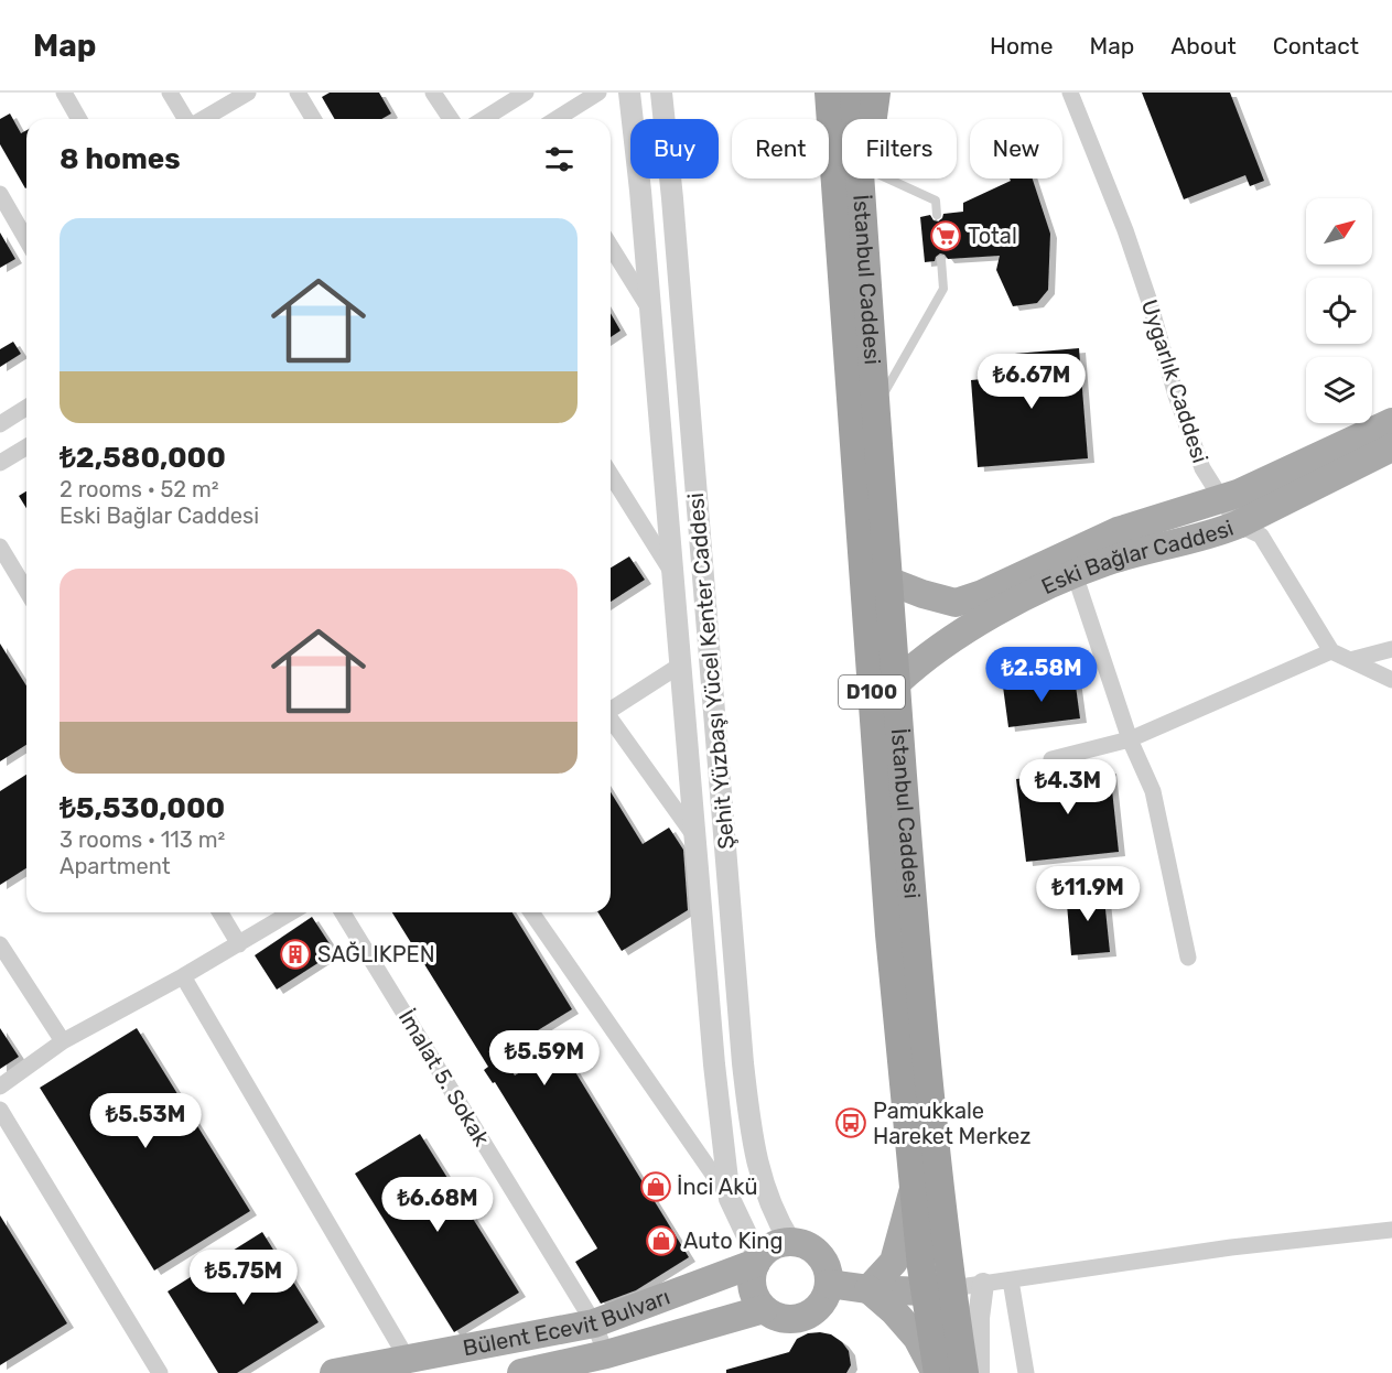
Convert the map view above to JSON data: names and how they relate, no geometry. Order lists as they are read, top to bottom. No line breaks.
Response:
{"streets":{"highway":["İstanbul Caddesi","D100"],"main road":["Eski Bağlar Caddesi","Bülent Ecevit Bulvarı"],"street":["Uygarlık Caddesi","Şehit Yüzbaşı Yücel Kenter Caddesi","İmalat 5. Sokak"]},"crossings":[["İstanbul Caddesi","Eski Bağlar Caddesi"],["Uygarlık Caddesi","Eski Bağlar Caddesi"],["Şehit Yüzbaşı Yücel Kenter Caddesi","Bülent Ecevit Bulvarı"],["İmalat 5. Sokak","Bülent Ecevit Bulvarı"]],"places":{"supermarket":["Total"],"building":["SAĞLIKPEN"],"bus stop":["Pamukkale Hareket Merkez"],"shop":["İnci Akü","Auto King"]},"north":"top right","page":{"header":"Map","nav":["Home","Map","About","Contact"],"chip":["Buy","Rent","Filters","New"],"heading":"8 homes","list":[{"name":"₺2,580,000","note":"2 rooms · 52 m² · Eski Bağlar Caddesi"},{"name":"₺5,530,000","note":"3 rooms · 113 m² · Apartment"}],"price":["₺6.67M","₺2.58M","₺4.3M","₺11.9M","₺5.59M","₺5.53M","₺6.68M","₺5.75M"]}}
